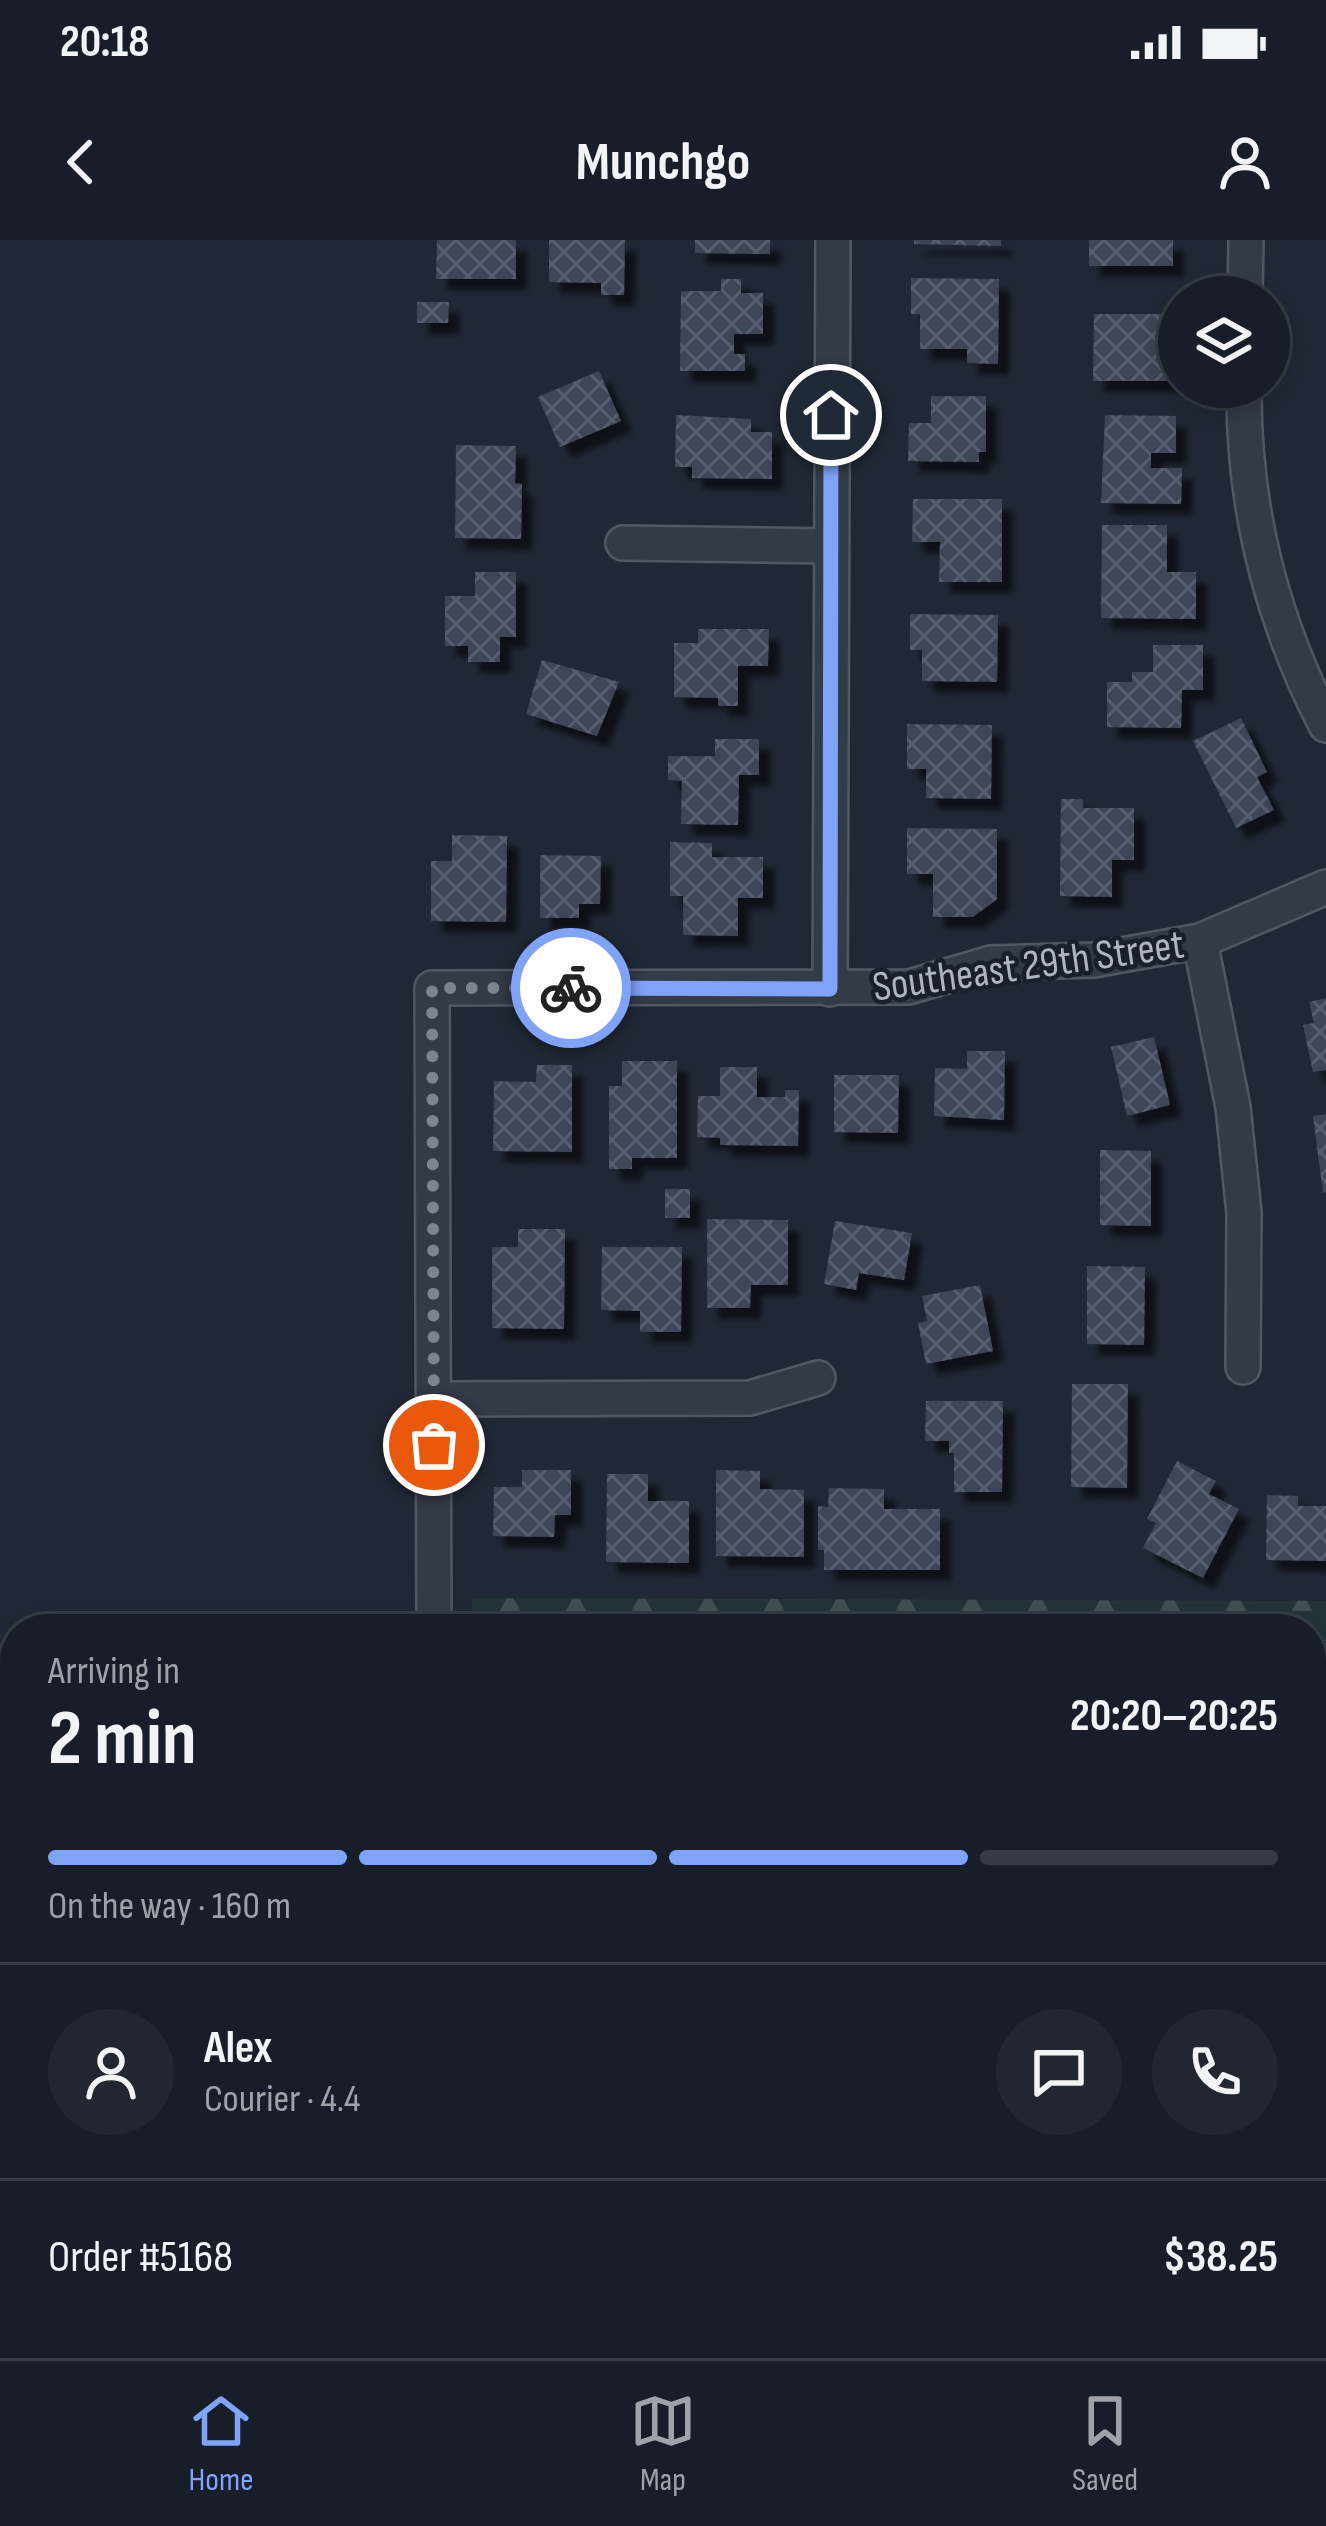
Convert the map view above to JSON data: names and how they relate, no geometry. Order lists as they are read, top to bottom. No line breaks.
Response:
{"streets":{"street":["Southeast 29th Street"]},"page":{"status":"20:18","header":"Munchgo","heading":["2 min","Arriving in","20:20–20:25"],"panel":["Alex","Courier · 4.4","Order #5168","$38.25"],"bar":"On the way · 160 m","tabs":["Home","Map","Saved"]}}
